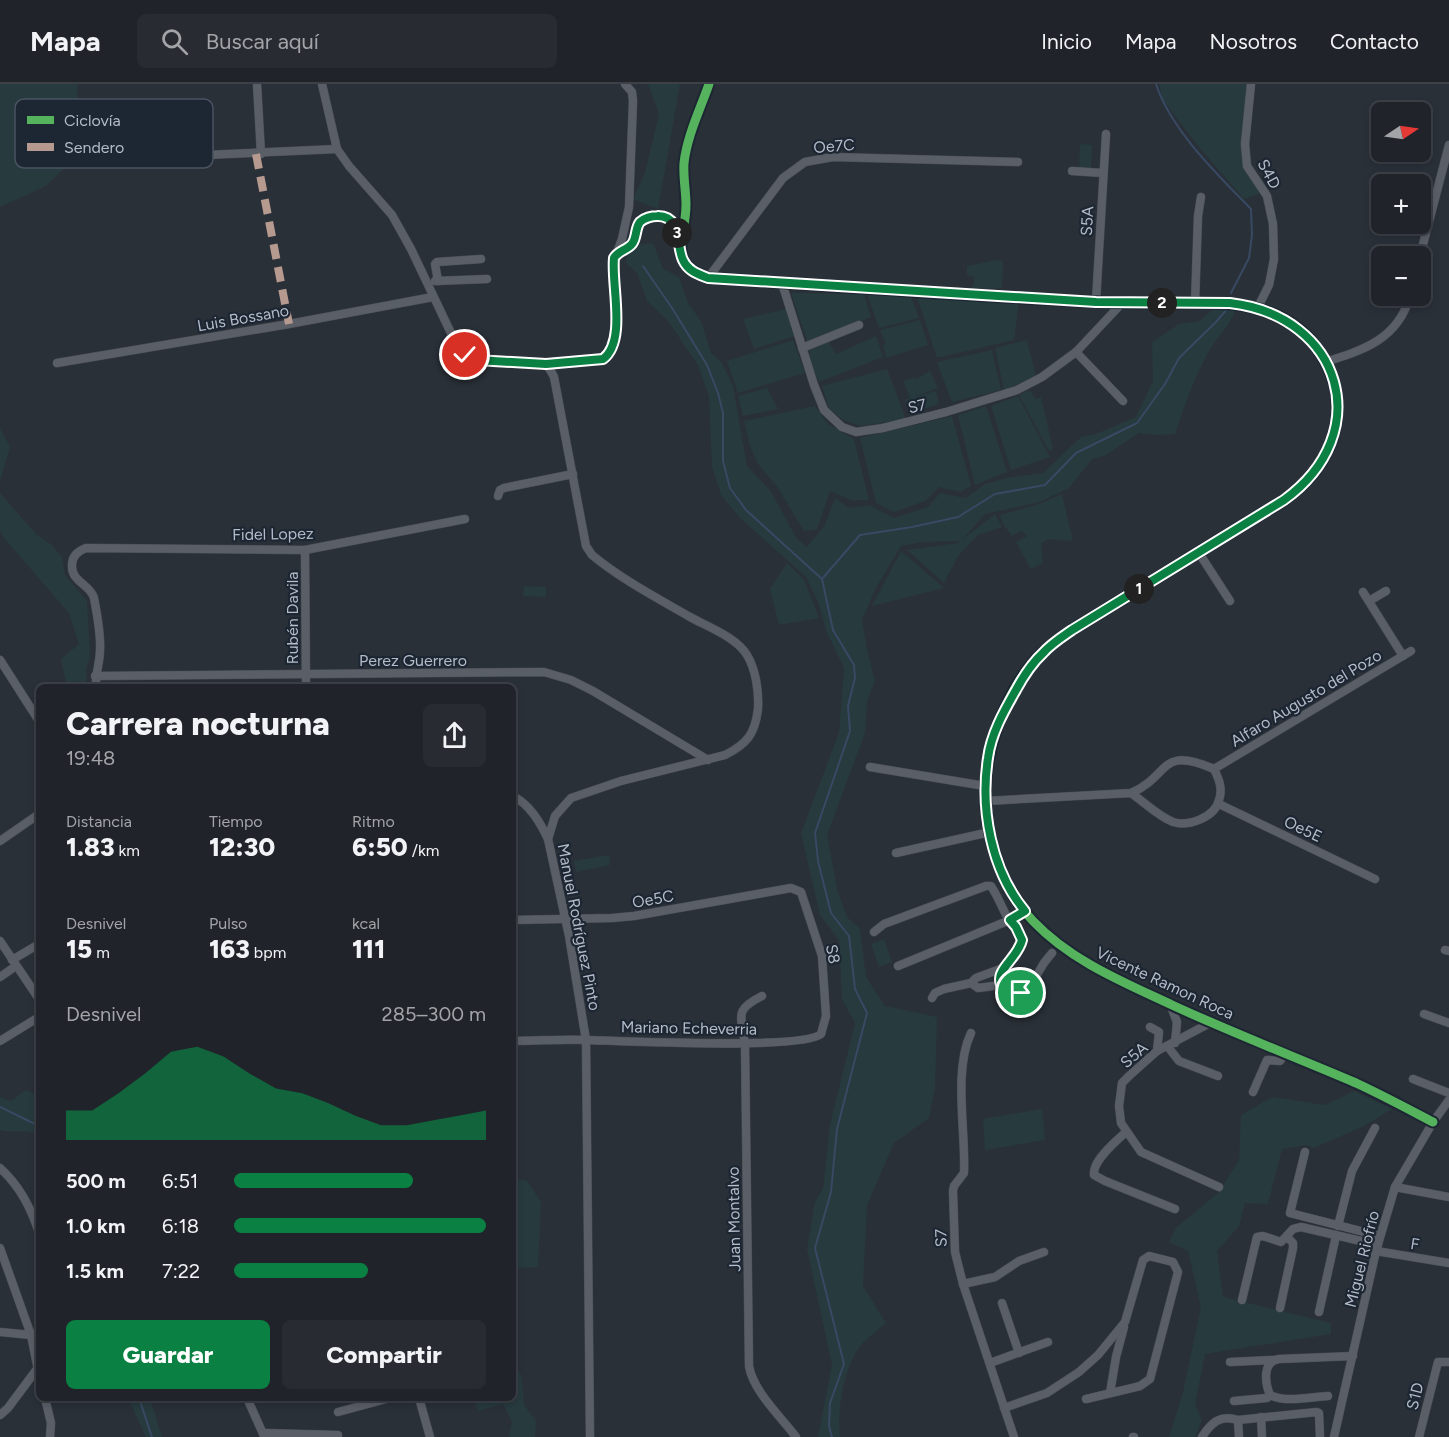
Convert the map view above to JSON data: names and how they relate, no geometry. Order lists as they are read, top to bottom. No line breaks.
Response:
{"streets":{"street":["Oe7C","S4D","S5A","Luis Bossano","S7","Fidel Lopez","Rubén Davila","Perez Guerrero","Alfaro Augusto del Pozo","Oe5E","Oe5C","Manuel Rodríguez Pinto","S8","Vicente Ramon Roca","Mariano Echeverria","Juan Montalvo","F","Miguel Riofrío","S1D"]},"crossings":[["Oe7C","Vicente Ramon Roca"],["S4D","Vicente Ramon Roca"],["S5A","Vicente Ramon Roca"],["S7","Vicente Ramon Roca"],["Fidel Lopez","Rubén Davila"],["Fidel Lopez","Perez Guerrero"],["Rubén Davila","Perez Guerrero"],["Perez Guerrero","Manuel Rodríguez Pinto"],["Oe5C","Manuel Rodríguez Pinto"],["Oe5C","S8"],["Manuel Rodríguez Pinto","Mariano Echeverria"],["S8","Mariano Echeverria"],["Vicente Ramon Roca","Miguel Riofrío"],["Mariano Echeverria","Juan Montalvo"],["F","Miguel Riofrío"]],"legend":["Ciclovía","Sendero"],"north":"right","page":{"header":"Mapa","search":"Buscar aquí","nav":["Inicio","Mapa","Nosotros","Contacto"],"map_buttons":["+","−"],"pins":["3","2","1"],"heading":["Carrera nocturna","19:48"],"stats":[["Distancia","1.83 km"],["Tiempo","12:30"],["Ritmo","6:50 /km"],["Desnivel","15 m"],["Pulso","163 bpm"],["kcal","111"]],"chart":["Desnivel","285–300 m"],"list":[{"name":"500 m","note":"6:51"},{"name":"1.0 km","note":"6:18"},{"name":"1.5 km","note":"7:22"}],"buttons":["Guardar","Compartir"]}}
